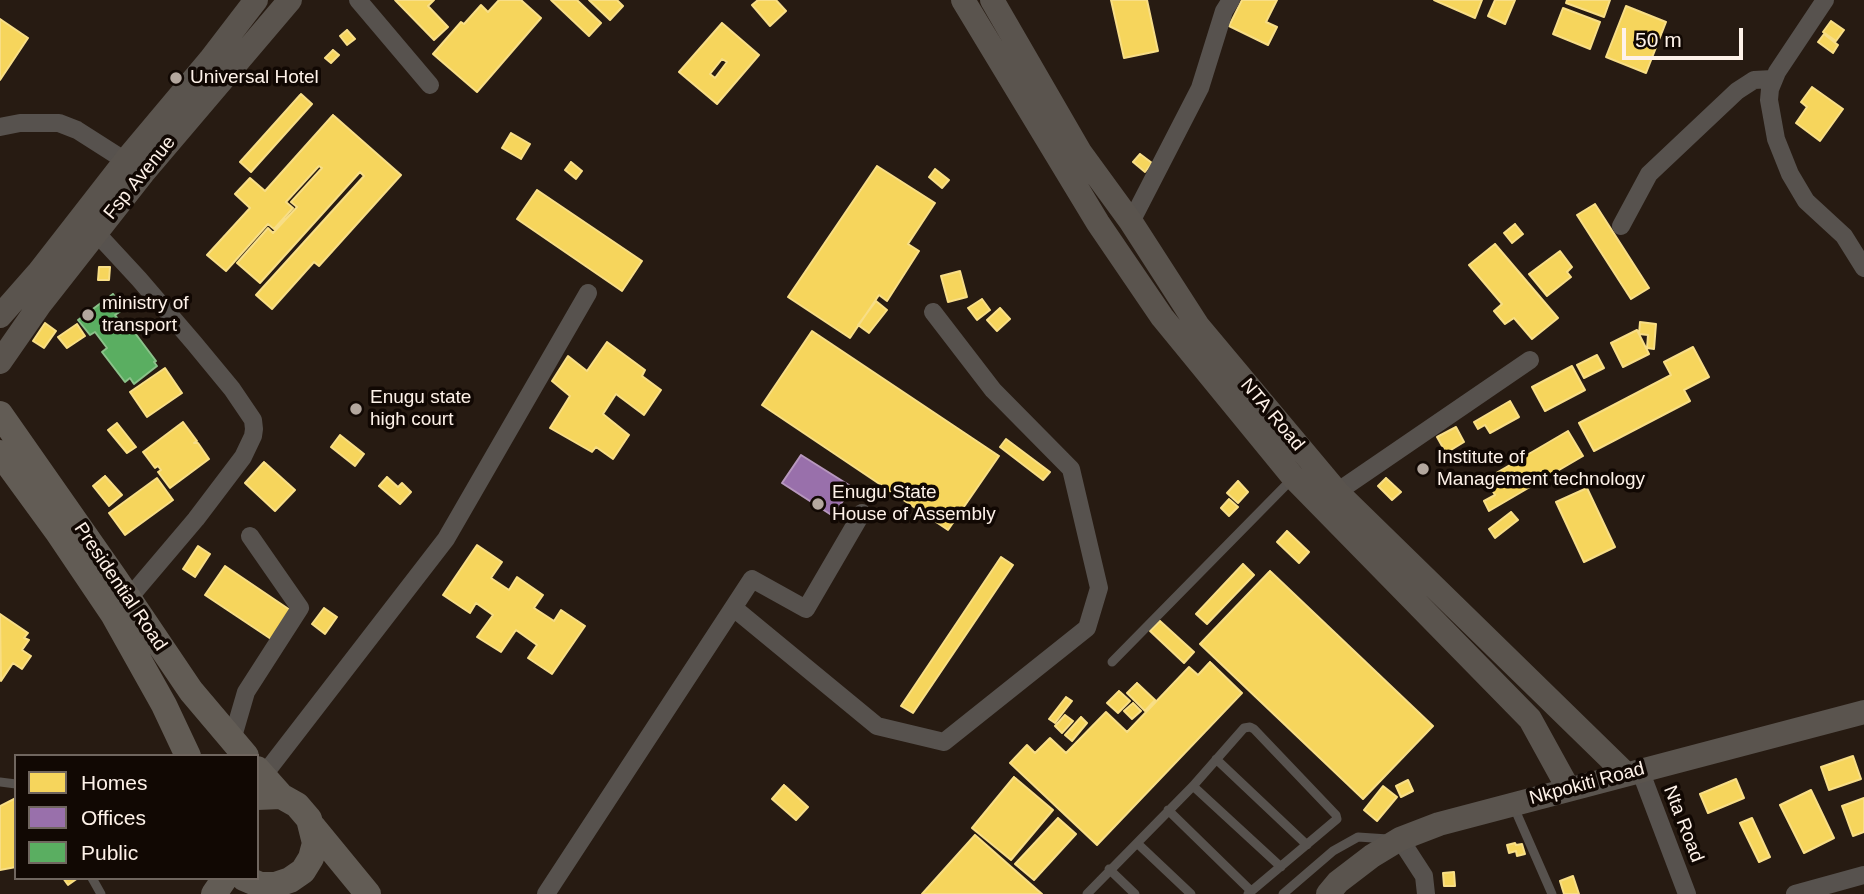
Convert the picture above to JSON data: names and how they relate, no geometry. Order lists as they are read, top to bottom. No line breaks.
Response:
{"streets":{"main road":["Fsp Avenue","NTA Road","Presidential Road","Nkpokiti Road"],"street":["Nta Road"]},"crossings":[["NTA Road","Nkpokiti Road"],["NTA Road","Nta Road"],["Nkpokiti Road","Nta Road"]],"places":["Universal Hotel","ministry of transport","Enugu state high court","Institute of Management technology","Enugu State House of Assembly"],"legend":["Homes","Offices","Public"],"scale_bar":"50 m"}
